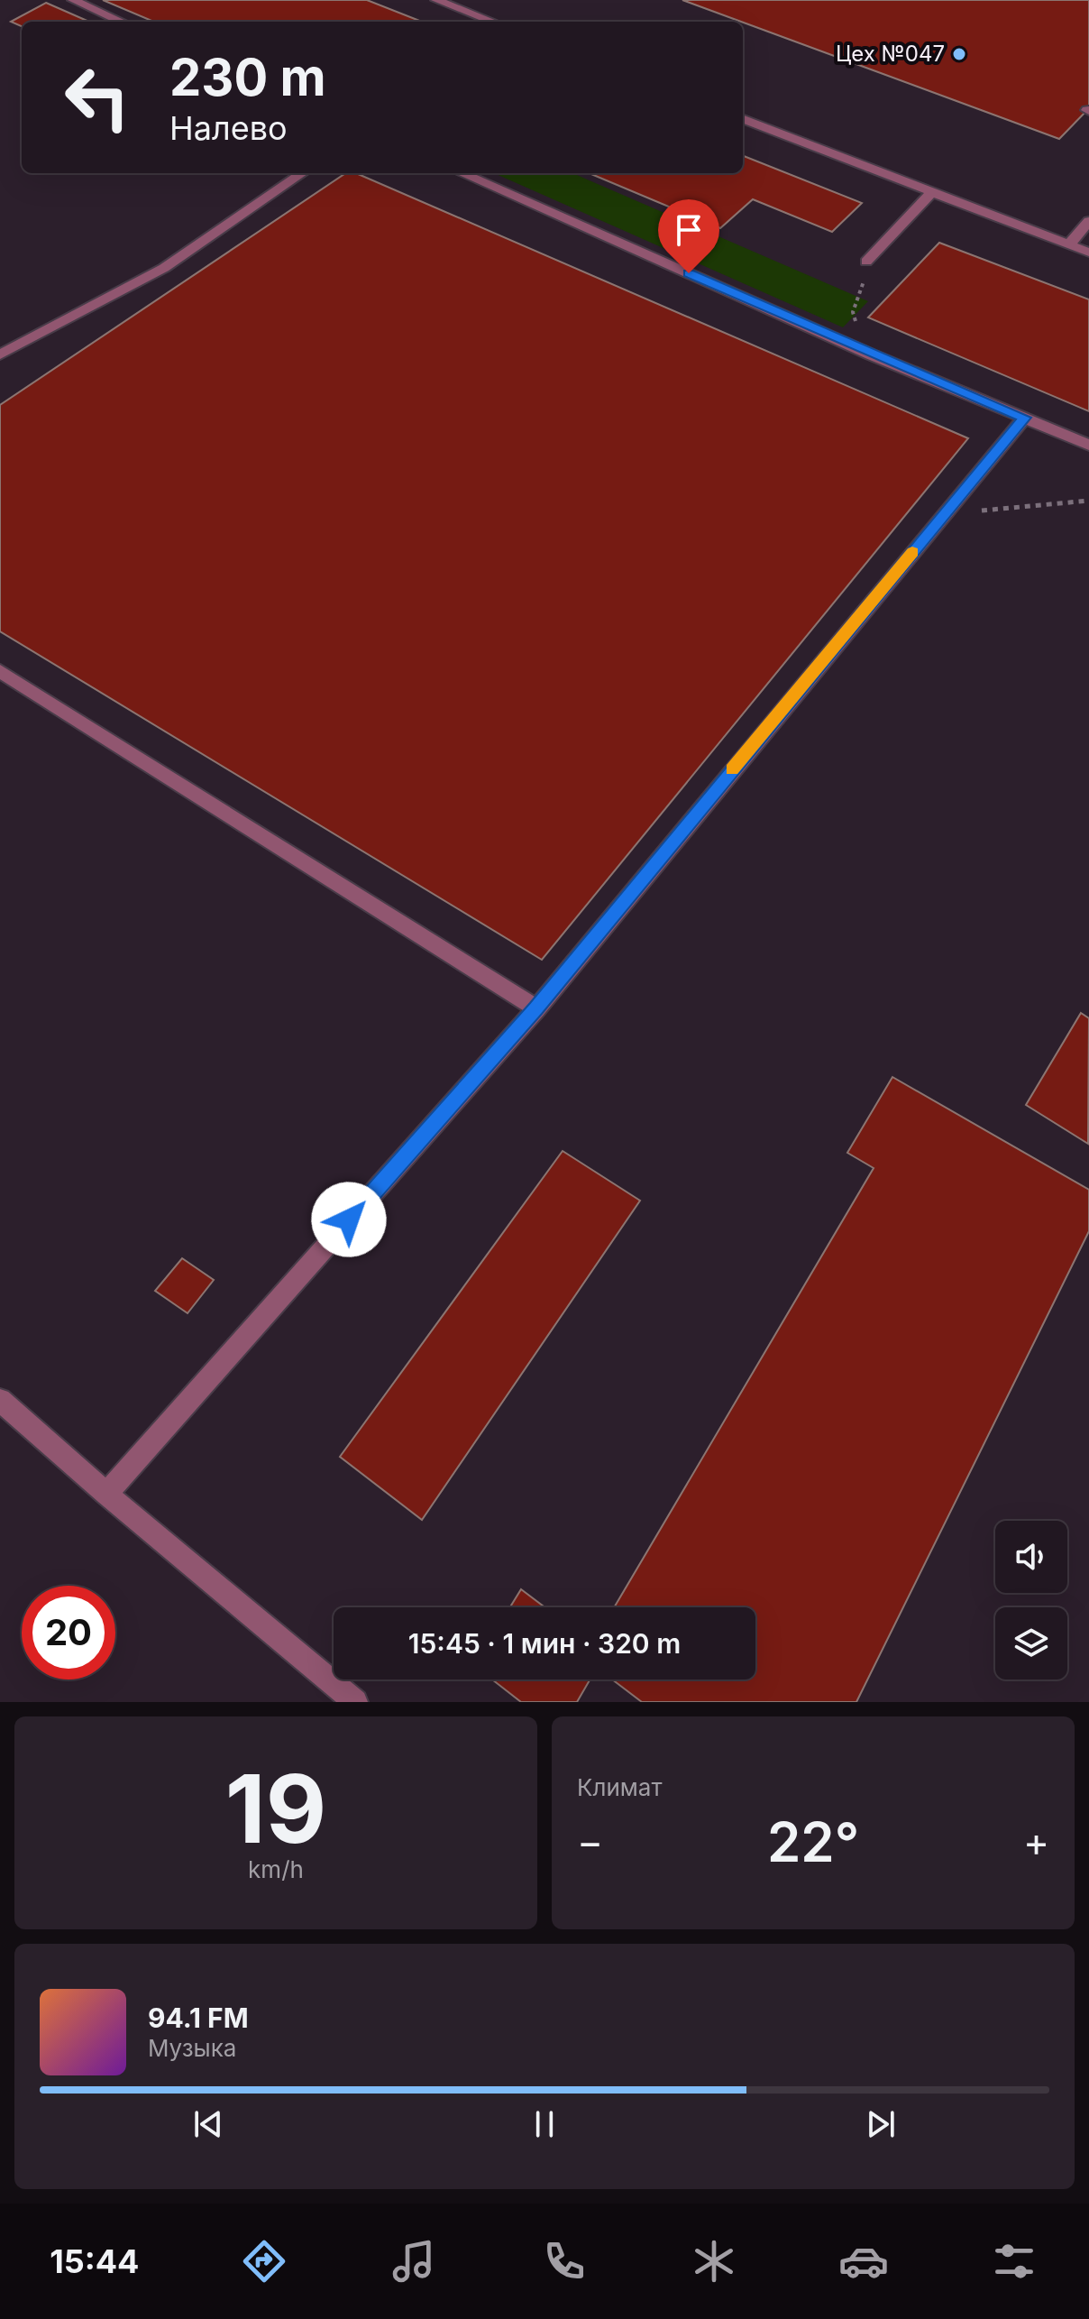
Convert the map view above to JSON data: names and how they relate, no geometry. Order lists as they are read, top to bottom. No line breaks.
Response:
{"places":["Цех №047"],"page":{"turn":["230 m","Налево"],"limit":"20","trip":"15:45 · 1 мин · 320 m","tile":[["19","km/h"],"Климат"],"heat":["−","22°","+"],"song":["94.1 FM","Музыка"],"tabs":"15:44"}}
